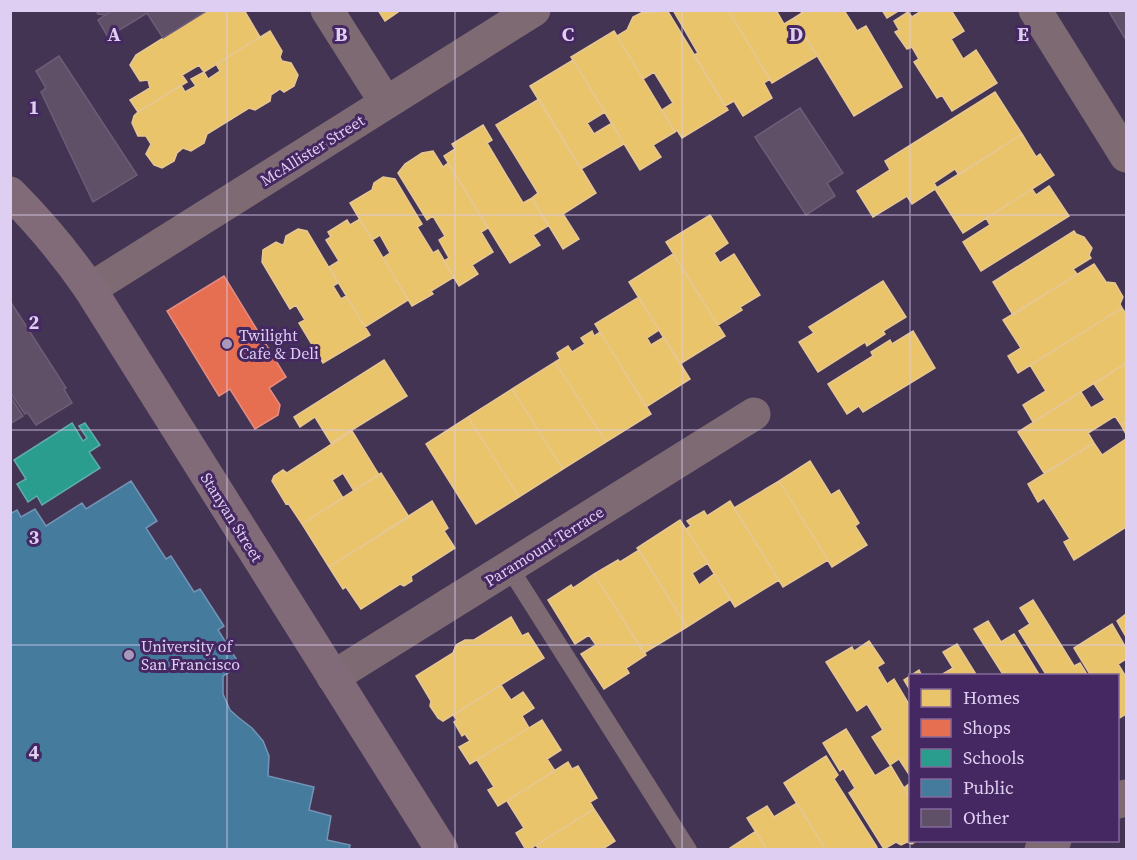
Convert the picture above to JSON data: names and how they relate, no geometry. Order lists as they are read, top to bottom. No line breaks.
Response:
{"streets":{"main road":["Stanyan Street"],"street":["McAllister Street","Paramount Terrace"]},"crossings":[["McAllister Street","Stanyan Street"],["Stanyan Street","Paramount Terrace"]],"places":["Twilight Cafe & Deli","University of San Francisco"],"legend":["Homes","Shops","Schools","Public","Other"],"grid":{"columns":["A","B","C","D","E"],"rows":["1","2","3","4"]}}
